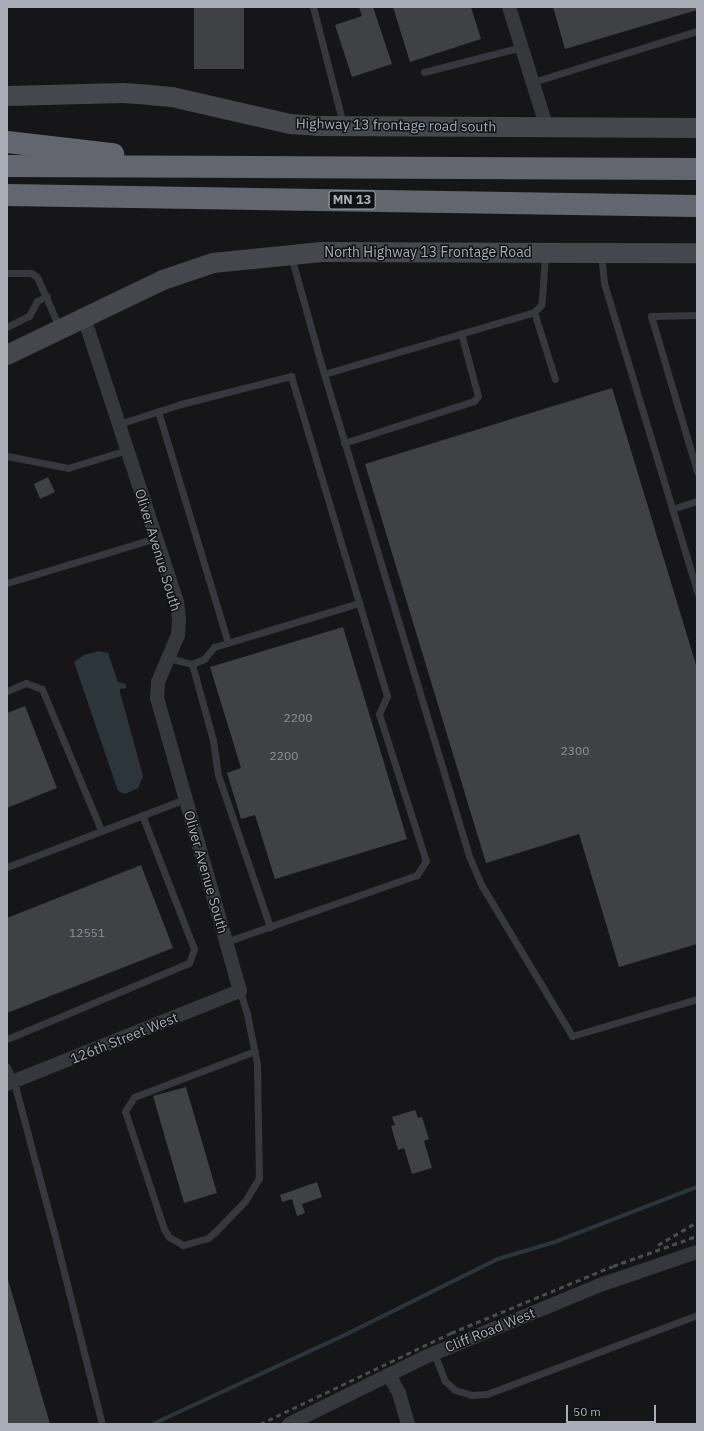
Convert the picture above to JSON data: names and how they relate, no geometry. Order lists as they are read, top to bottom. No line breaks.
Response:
{"streets":{"highway":["MN 13"],"street":["Highway 13 frontage road south","North Highway 13 Frontage Road","Oliver Avenue South","126th Street West","Cliff Road West"]},"crossings":[["North Highway 13 Frontage Road","Oliver Avenue South"],["Oliver Avenue South","126th Street West"]],"house_numbers":["2200","2300","2200","12551"],"scale_bar":"50 m"}
